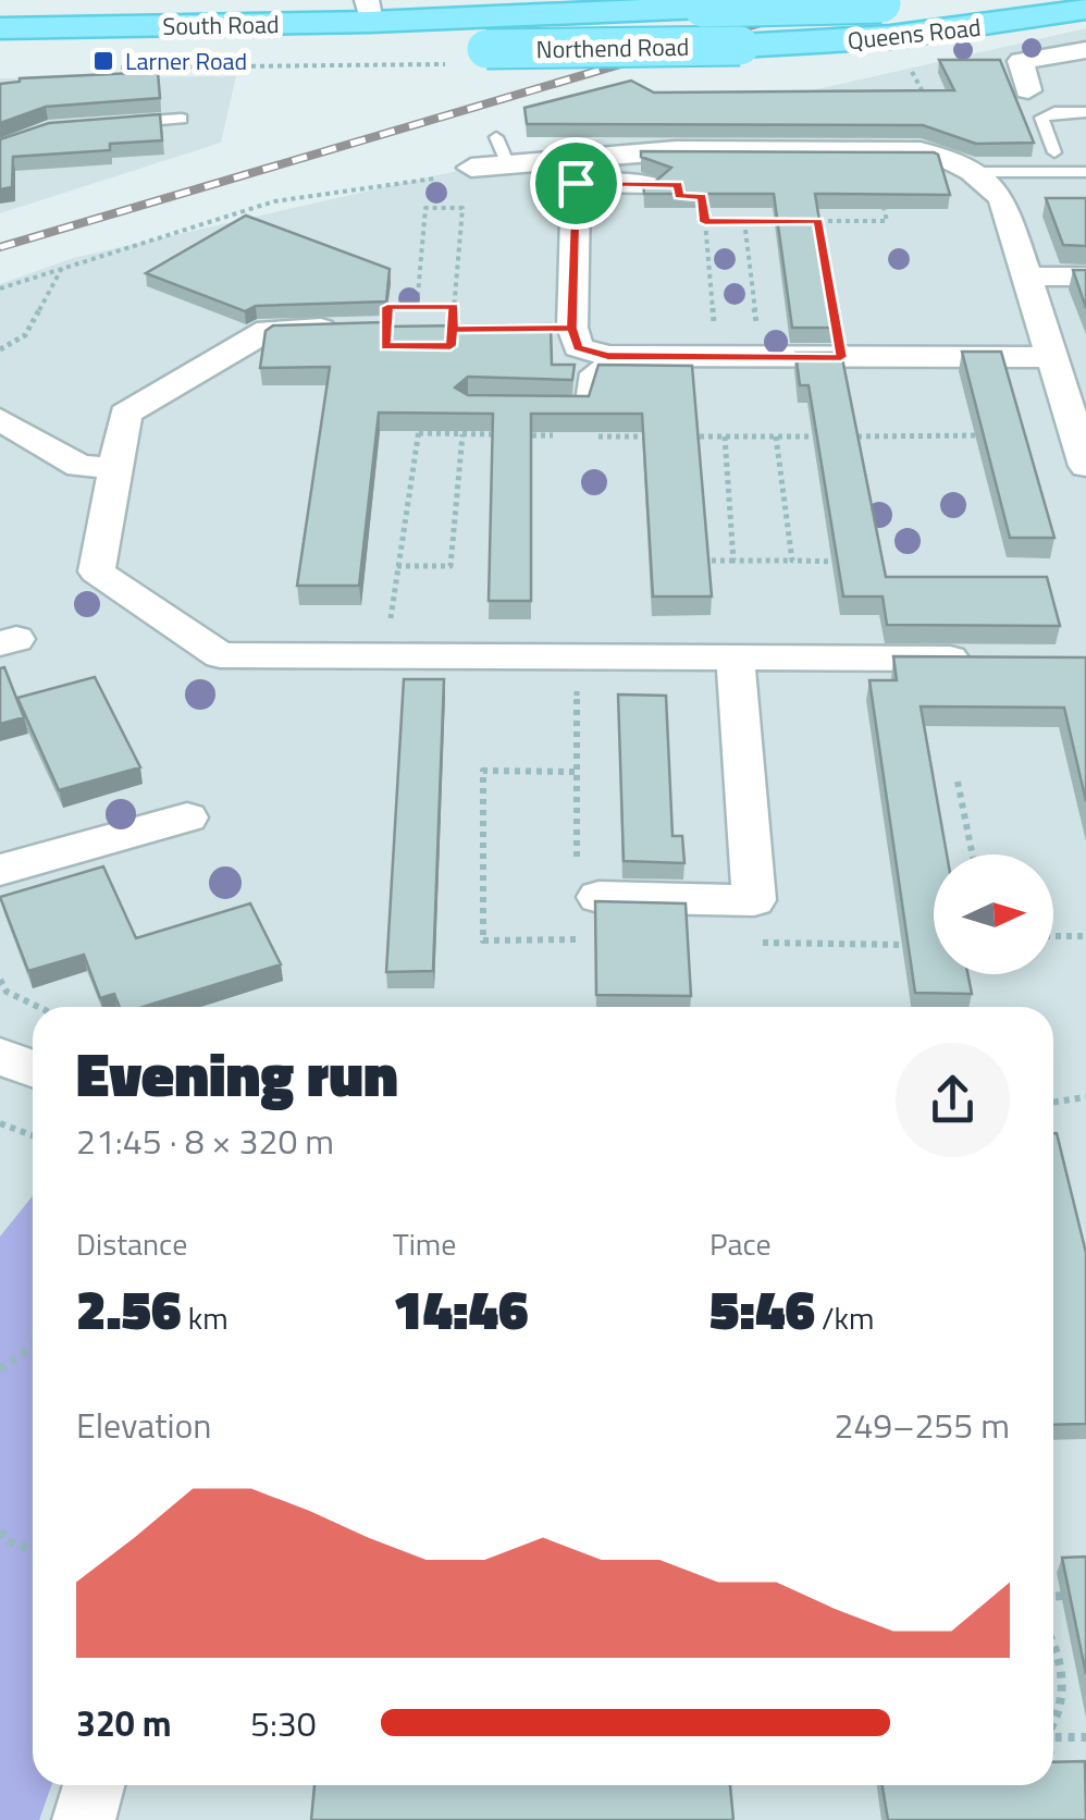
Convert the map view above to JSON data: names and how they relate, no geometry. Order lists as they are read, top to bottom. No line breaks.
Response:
{"streets":{"main road":["South Road","Queens Road","Northend Road"]},"crossings":[["South Road","Queens Road"],["South Road","Northend Road"],["Queens Road","Northend Road"]],"places":{"transit":["Larner Road"]},"north":"right","page":{"heading":["Evening run","21:45 · 8 × 320 m"],"stats":[["Distance","2.56 km"],["Time","14:46"],["Pace","5:46 /km"]],"chart":["Elevation","249–255 m"],"list":[{"name":"320 m","note":"5:30"}]}}
